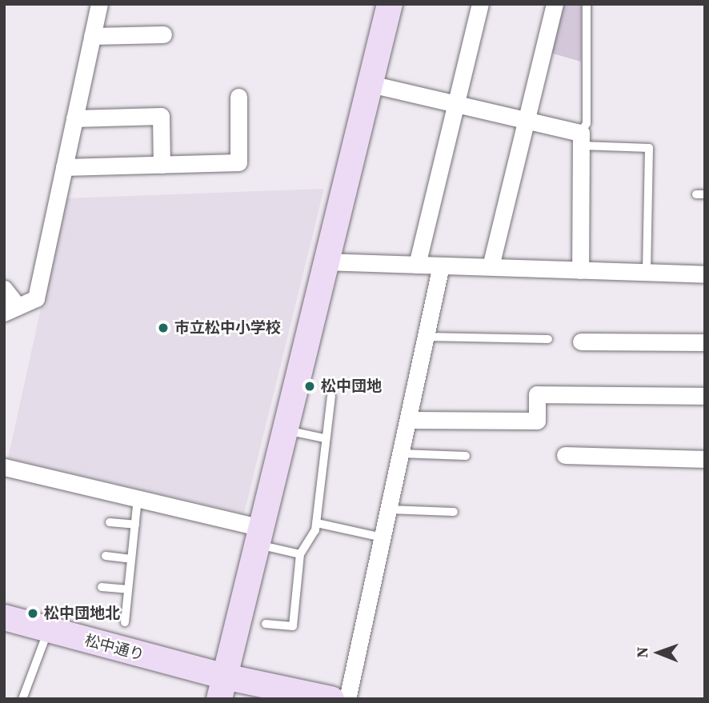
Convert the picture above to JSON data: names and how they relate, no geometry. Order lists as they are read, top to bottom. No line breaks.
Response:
{"streets":{"street":["松中通り"]},"places":["市立松中小学校","松中団地","松中団地北"],"north":"left"}
